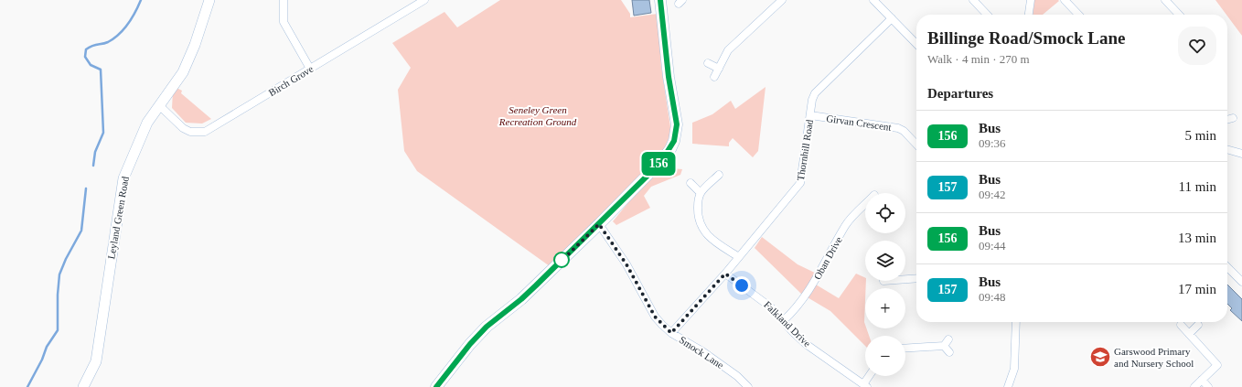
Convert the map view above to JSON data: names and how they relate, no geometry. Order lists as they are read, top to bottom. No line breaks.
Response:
{"streets":{"street":["Birch Grove","Girvan Crescent","Thornhill Road","Leyland Green Road","Oban Drive","Falkland Drive","Smock Lane"]},"crossings":[["Birch Grove","Leyland Green Road"],["Girvan Crescent","Thornhill Road"],["Thornhill Road","Falkland Drive"],["Thornhill Road","Smock Lane"],["Oban Drive","Falkland Drive"]],"parks":["Seneley Green Recreation Ground"],"places":{"school or university":["Garswood Primary and Nursery School"]},"lines":["bus line 156"],"page":{"on_map":"156","heading":[["Billinge Road/Smock Lane","Walk · 4 min · 270 m"],"Departures"],"list":[{"mark":"156","name":"Bus","note":"09:36","value":"5 min"},{"mark":"157","name":"Bus","note":"09:42","value":"11 min"},{"mark":"156","name":"Bus","note":"09:44","value":"13 min"},{"mark":"157","name":"Bus","note":"09:48","value":"17 min"}],"map_buttons":["+","−"]}}
